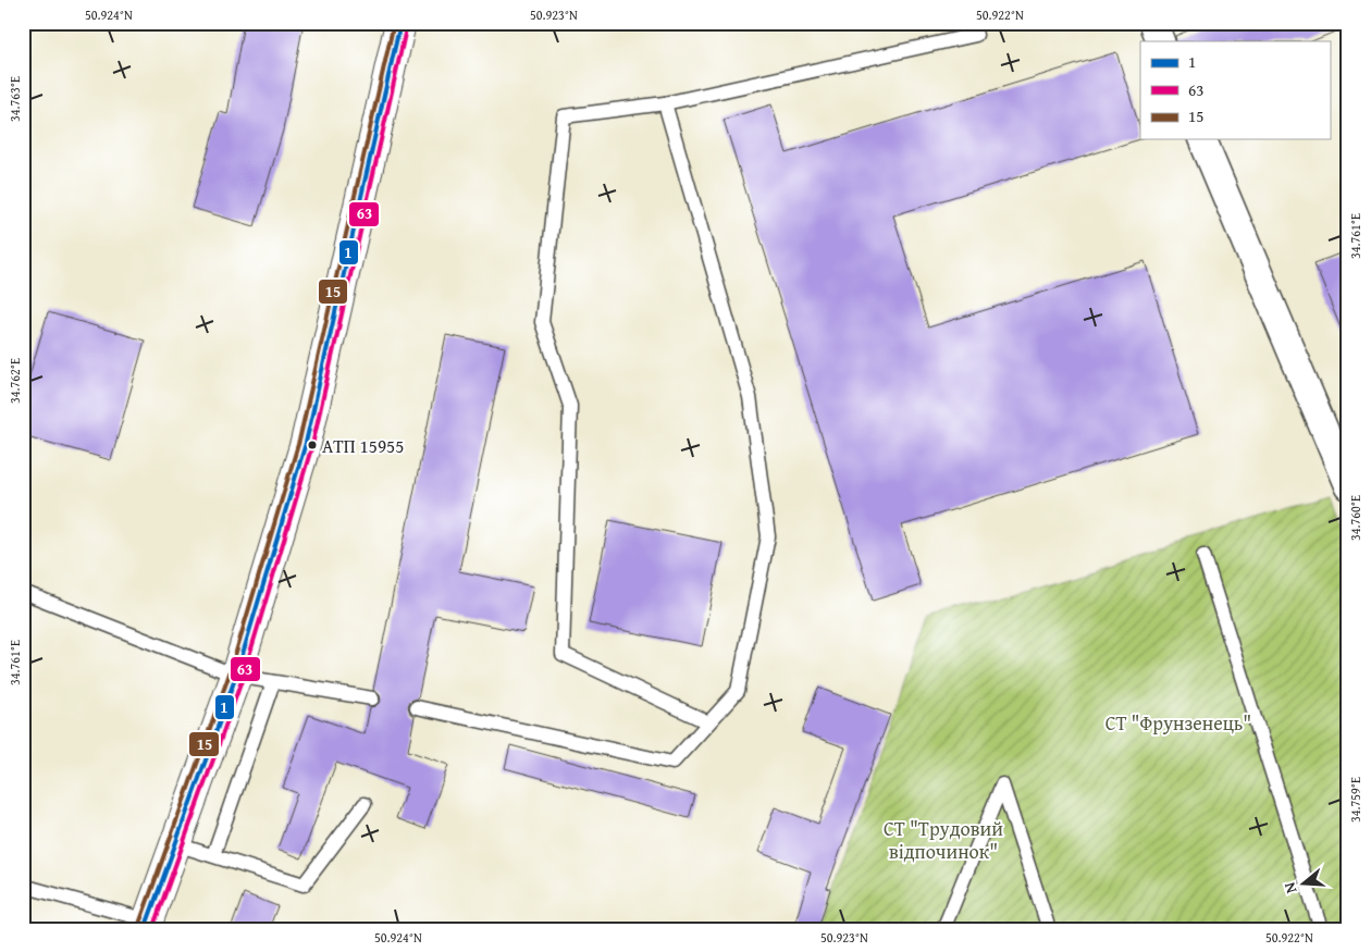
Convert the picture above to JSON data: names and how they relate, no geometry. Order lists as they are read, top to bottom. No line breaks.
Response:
{"parks":["СТ \"Фрунзенець\"","СТ \"Трудовий відпочинок\""],"places":["АТП 15955"],"lines":["transit line 1","transit line 15","transit line 63"],"legend":["1","63","15"],"north":"left","coordinates":["50.924°N","50.923°N","50.922°N","34.763°E","34.761°E","34.762°E","34.760°E","34.759°E"]}
